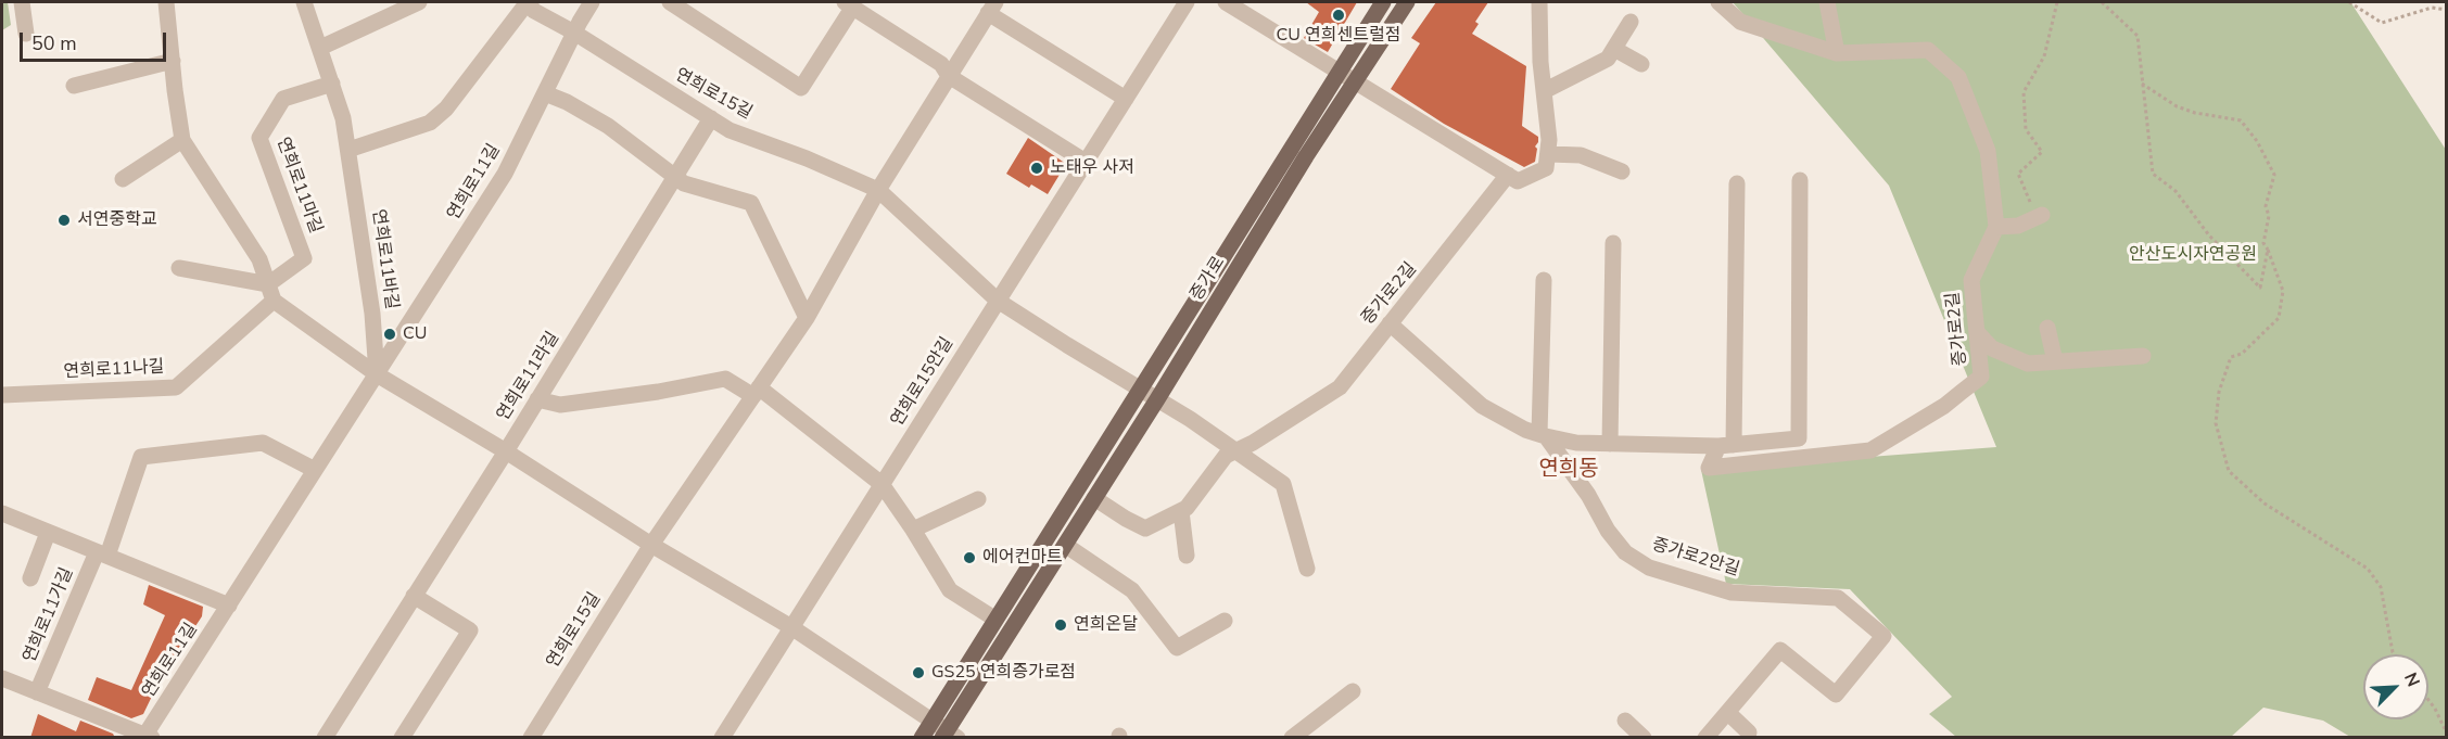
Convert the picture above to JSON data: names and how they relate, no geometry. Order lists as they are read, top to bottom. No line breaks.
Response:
{"streets":{"main road":["증가로"],"street":["연희로15길","연희로11길","연희로11마길","연희로11바길","증가로2길","연희로11나길","연희로11라길","연희로15안길","증가로2안길","연희로11가길"]},"crossings":[["연희로15길","연희로11길"],["연희로15길","연희로11라길"],["연희로11길","연희로11바길"],["연희로11길","연희로11가길"],["연희로11마길","연희로11바길"]],"districts":["연희동"],"parks":["안산도시자연공원"],"places":["CU 연희센트럴점","노태우 사저","서연중학교","CU","에어컨마트","연희온달","GS25 연희증가로점"],"scale_bar":"50 m","north":"top right"}
